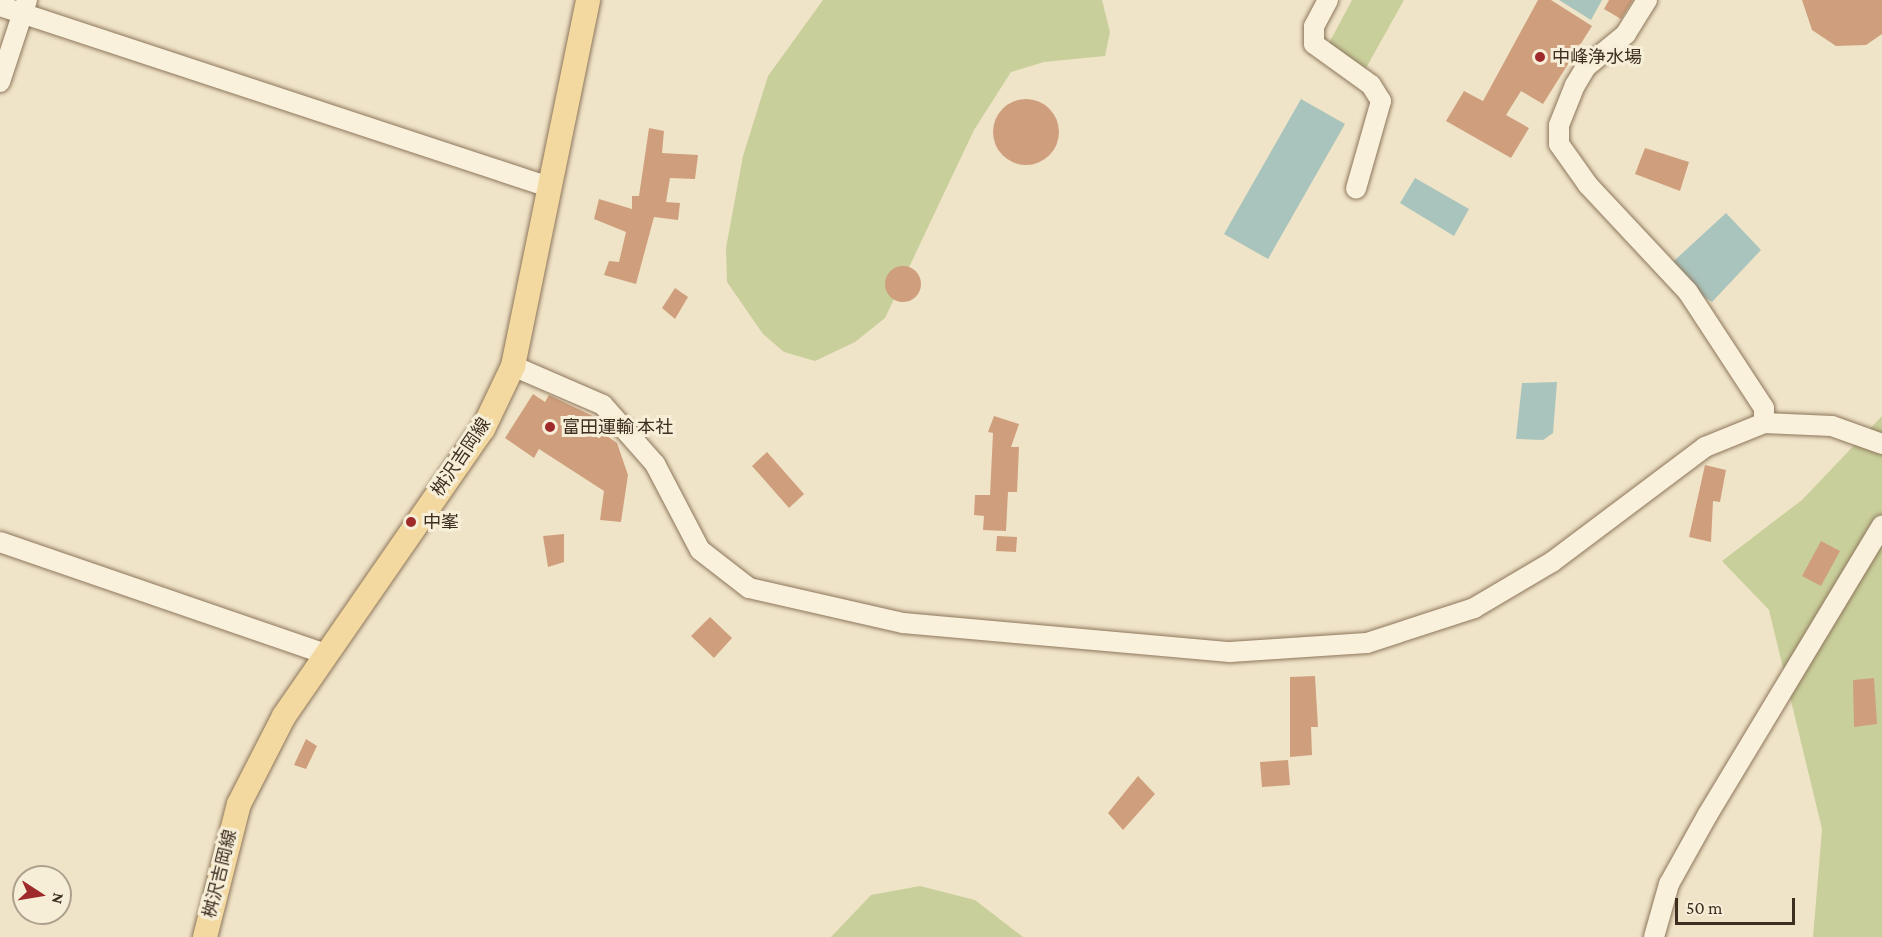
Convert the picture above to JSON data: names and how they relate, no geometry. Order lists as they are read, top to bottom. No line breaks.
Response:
{"streets":{"main road":["桝沢吉岡線"]},"places":["中峰浄水場","富田運輸 本社","中峯"],"scale_bar":"50 m","north":"right"}
